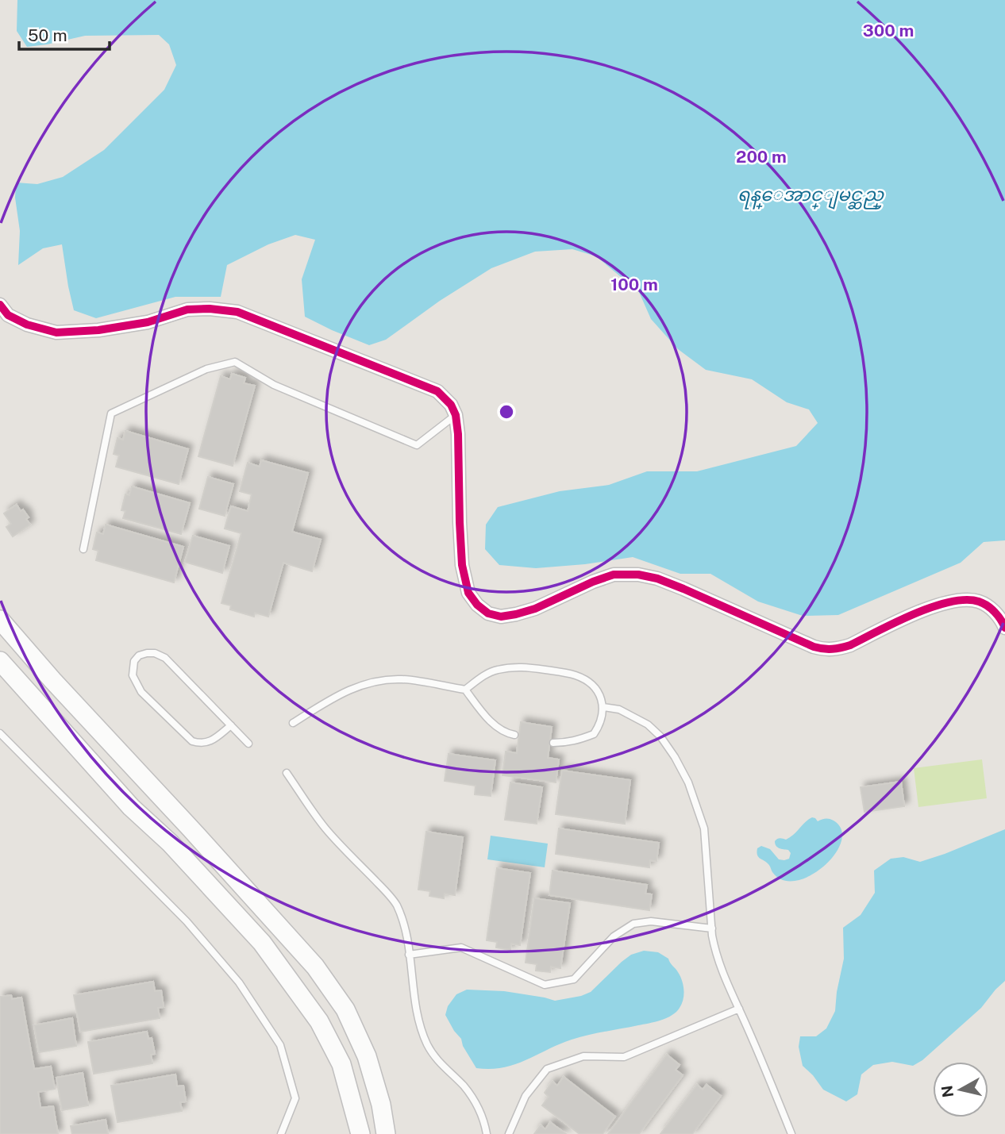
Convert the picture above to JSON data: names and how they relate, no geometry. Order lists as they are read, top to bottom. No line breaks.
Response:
{"water":["ရန္ေအာင္ျမင္ဆည္"],"scale_bar":"50 m","north":"left","rings":["300 m","200 m","100 m"]}
